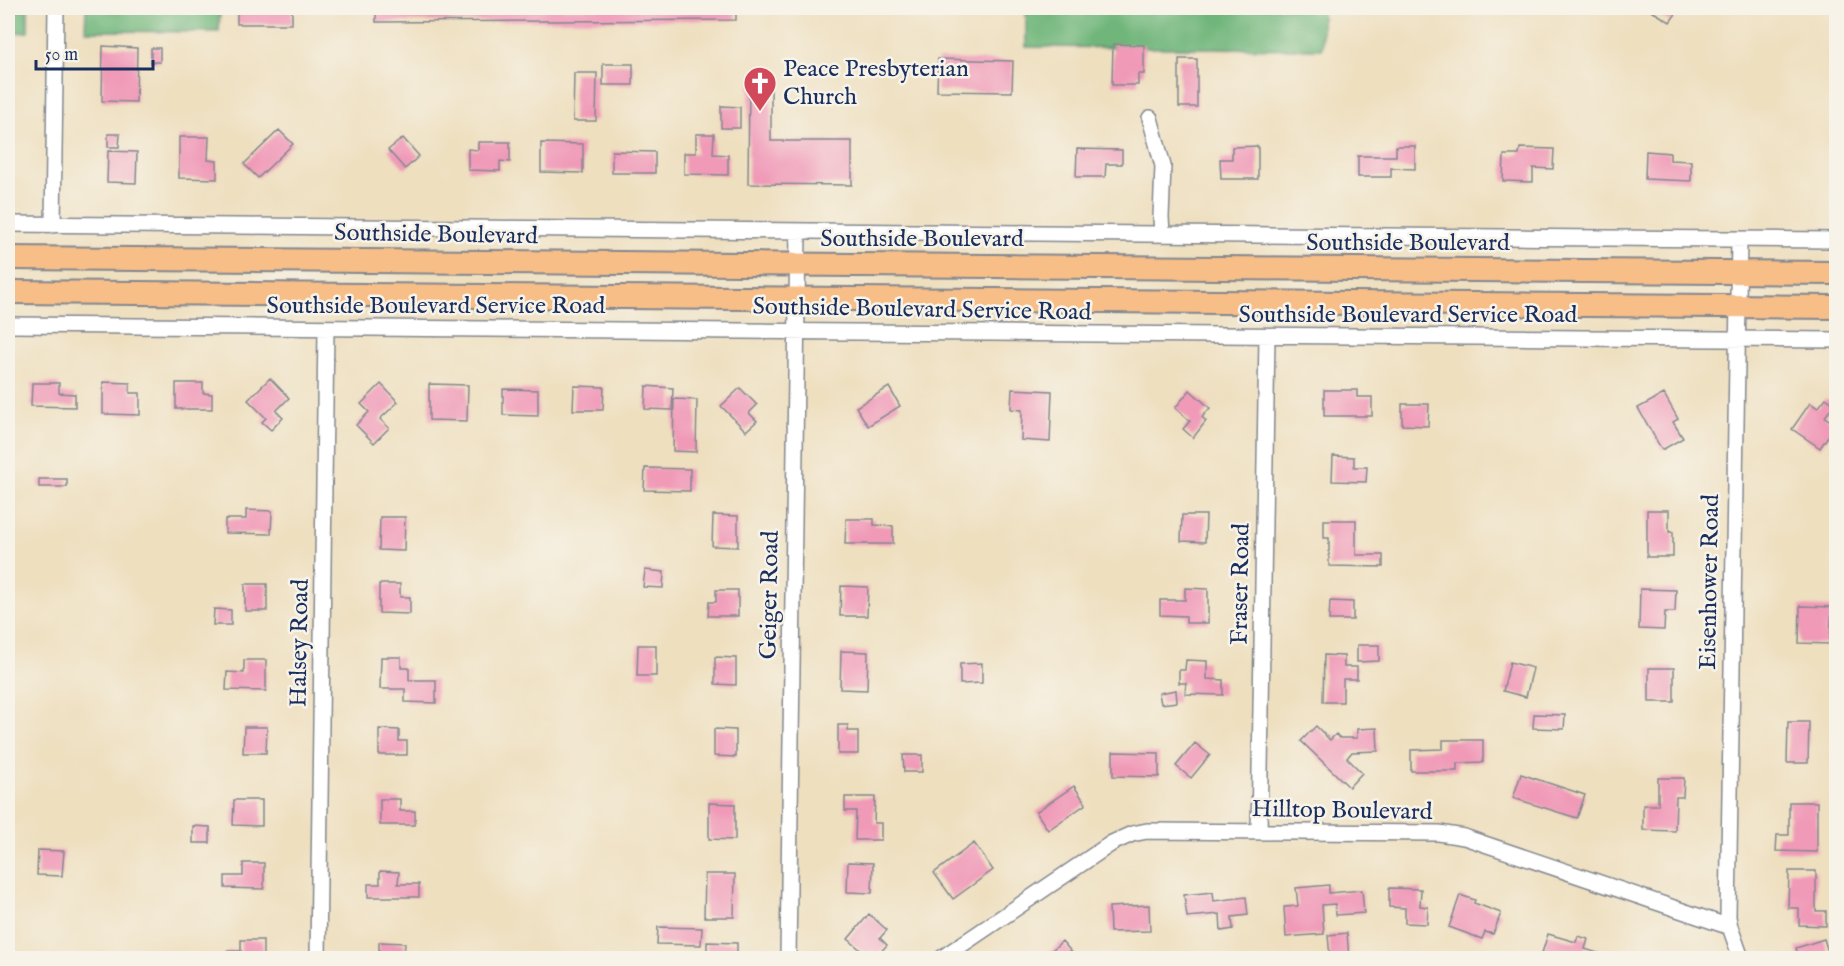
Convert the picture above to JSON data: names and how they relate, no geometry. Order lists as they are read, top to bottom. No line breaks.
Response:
{"streets":{"highway":["Southside Boulevard"],"street":["Southside Boulevard Service Road","Eisenhower Road","Fraser Road","Geiger Road","Halsey Road","Hilltop Boulevard"]},"crossings":[["Southside Boulevard","Eisenhower Road"],["Southside Boulevard","Geiger Road"],["Southside Boulevard Service Road","Eisenhower Road"],["Southside Boulevard Service Road","Fraser Road"],["Southside Boulevard Service Road","Geiger Road"],["Southside Boulevard Service Road","Halsey Road"],["Eisenhower Road","Hilltop Boulevard"],["Fraser Road","Hilltop Boulevard"]],"places":{"church":["Peace Presbyterian Church"]},"scale_bar":"50 m"}
